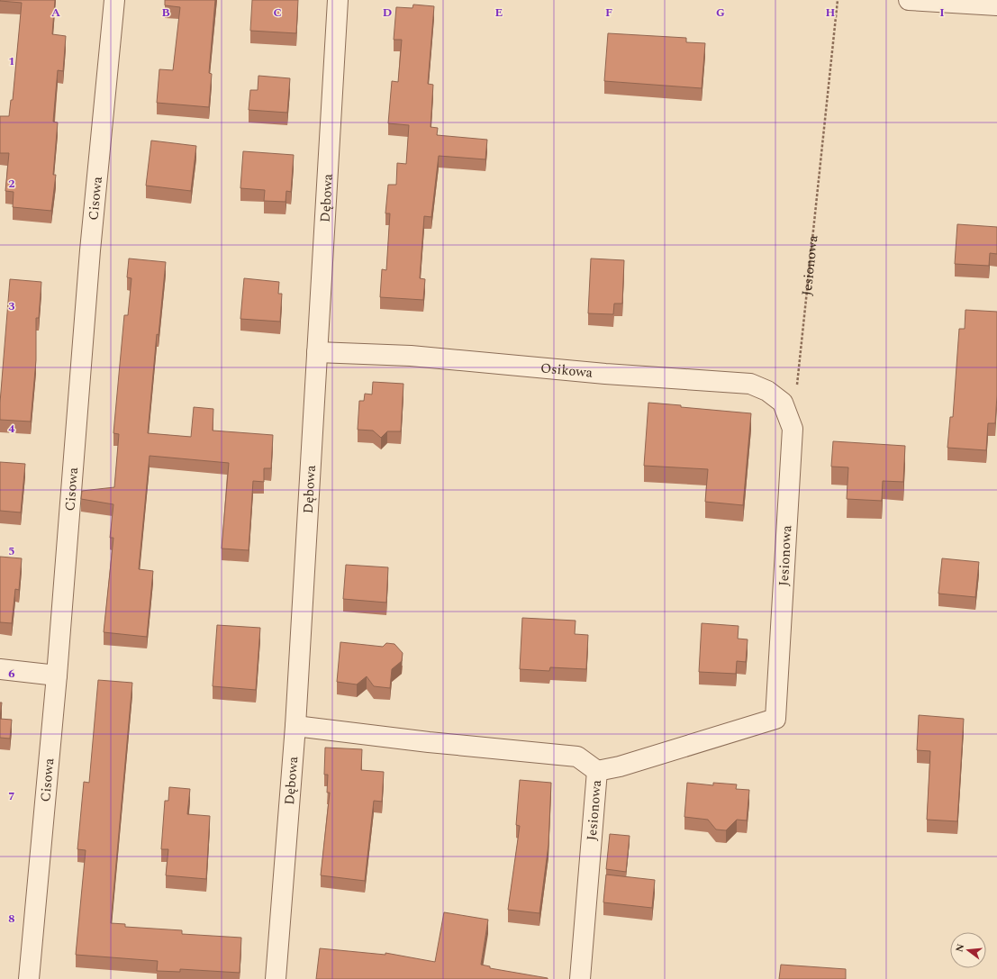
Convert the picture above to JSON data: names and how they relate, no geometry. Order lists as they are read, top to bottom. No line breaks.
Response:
{"streets":{"street":["Dębowa","Cisowa","Jesionowa","Osikowa"]},"crossings":[["Dębowa","Osikowa"],["Jesionowa","Osikowa"]],"north":"left","grid":{"columns":["A","B","C","D","E","F","G","H","I"],"rows":["1","2","3","4","5","6","7","8"]}}
